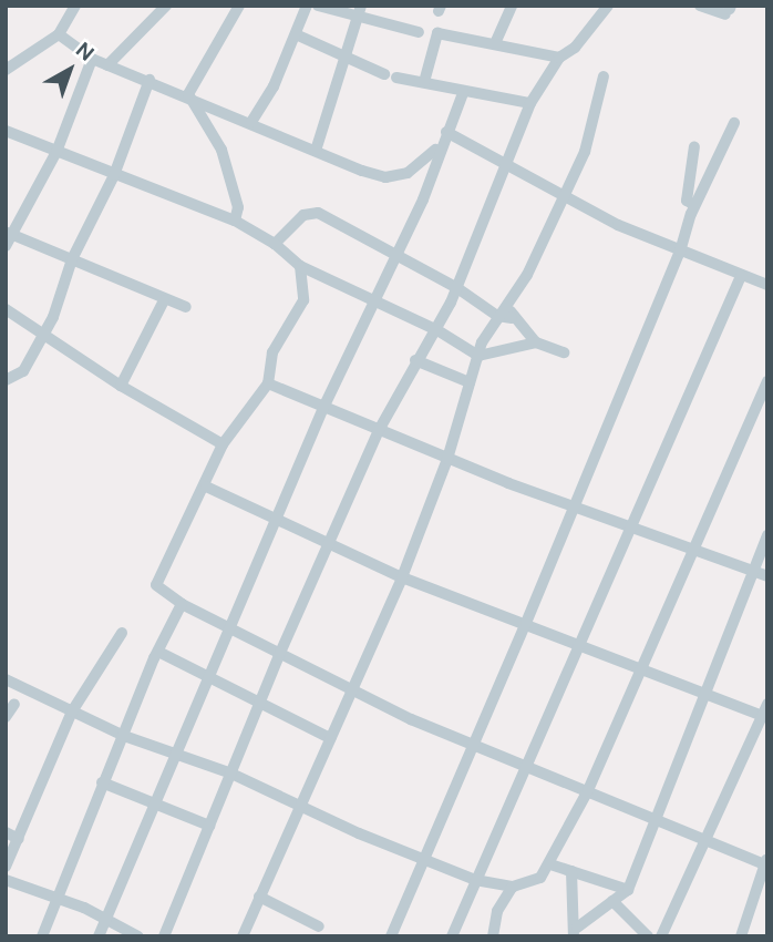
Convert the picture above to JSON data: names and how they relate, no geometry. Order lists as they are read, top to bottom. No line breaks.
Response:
{"north":"top right"}
